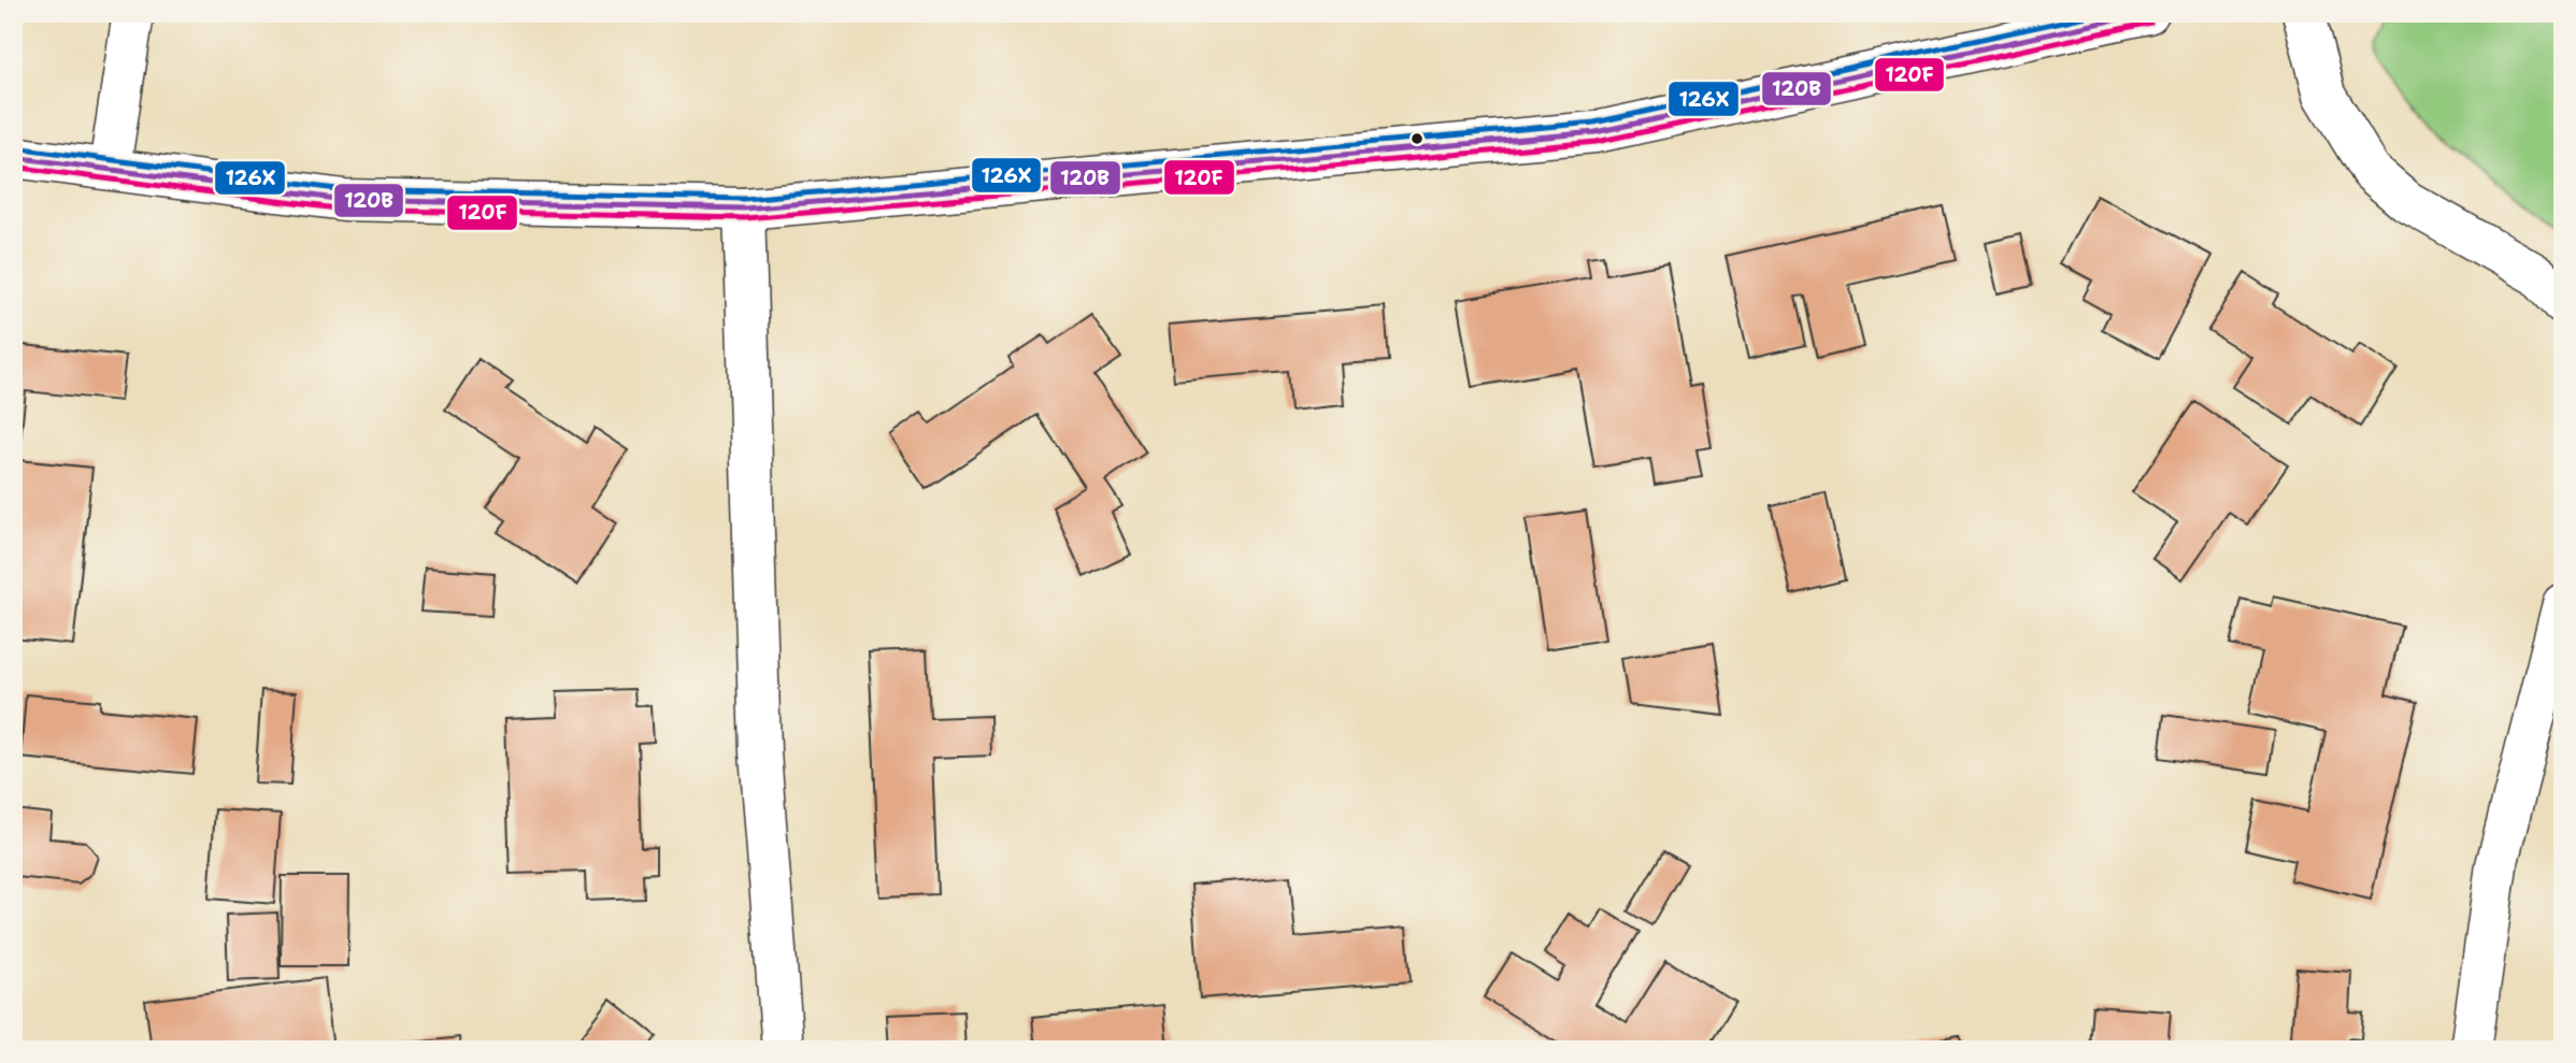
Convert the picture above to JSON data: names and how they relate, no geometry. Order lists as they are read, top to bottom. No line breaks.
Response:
{"lines":["transit line 120B","transit line 126X","transit line 120F"]}
